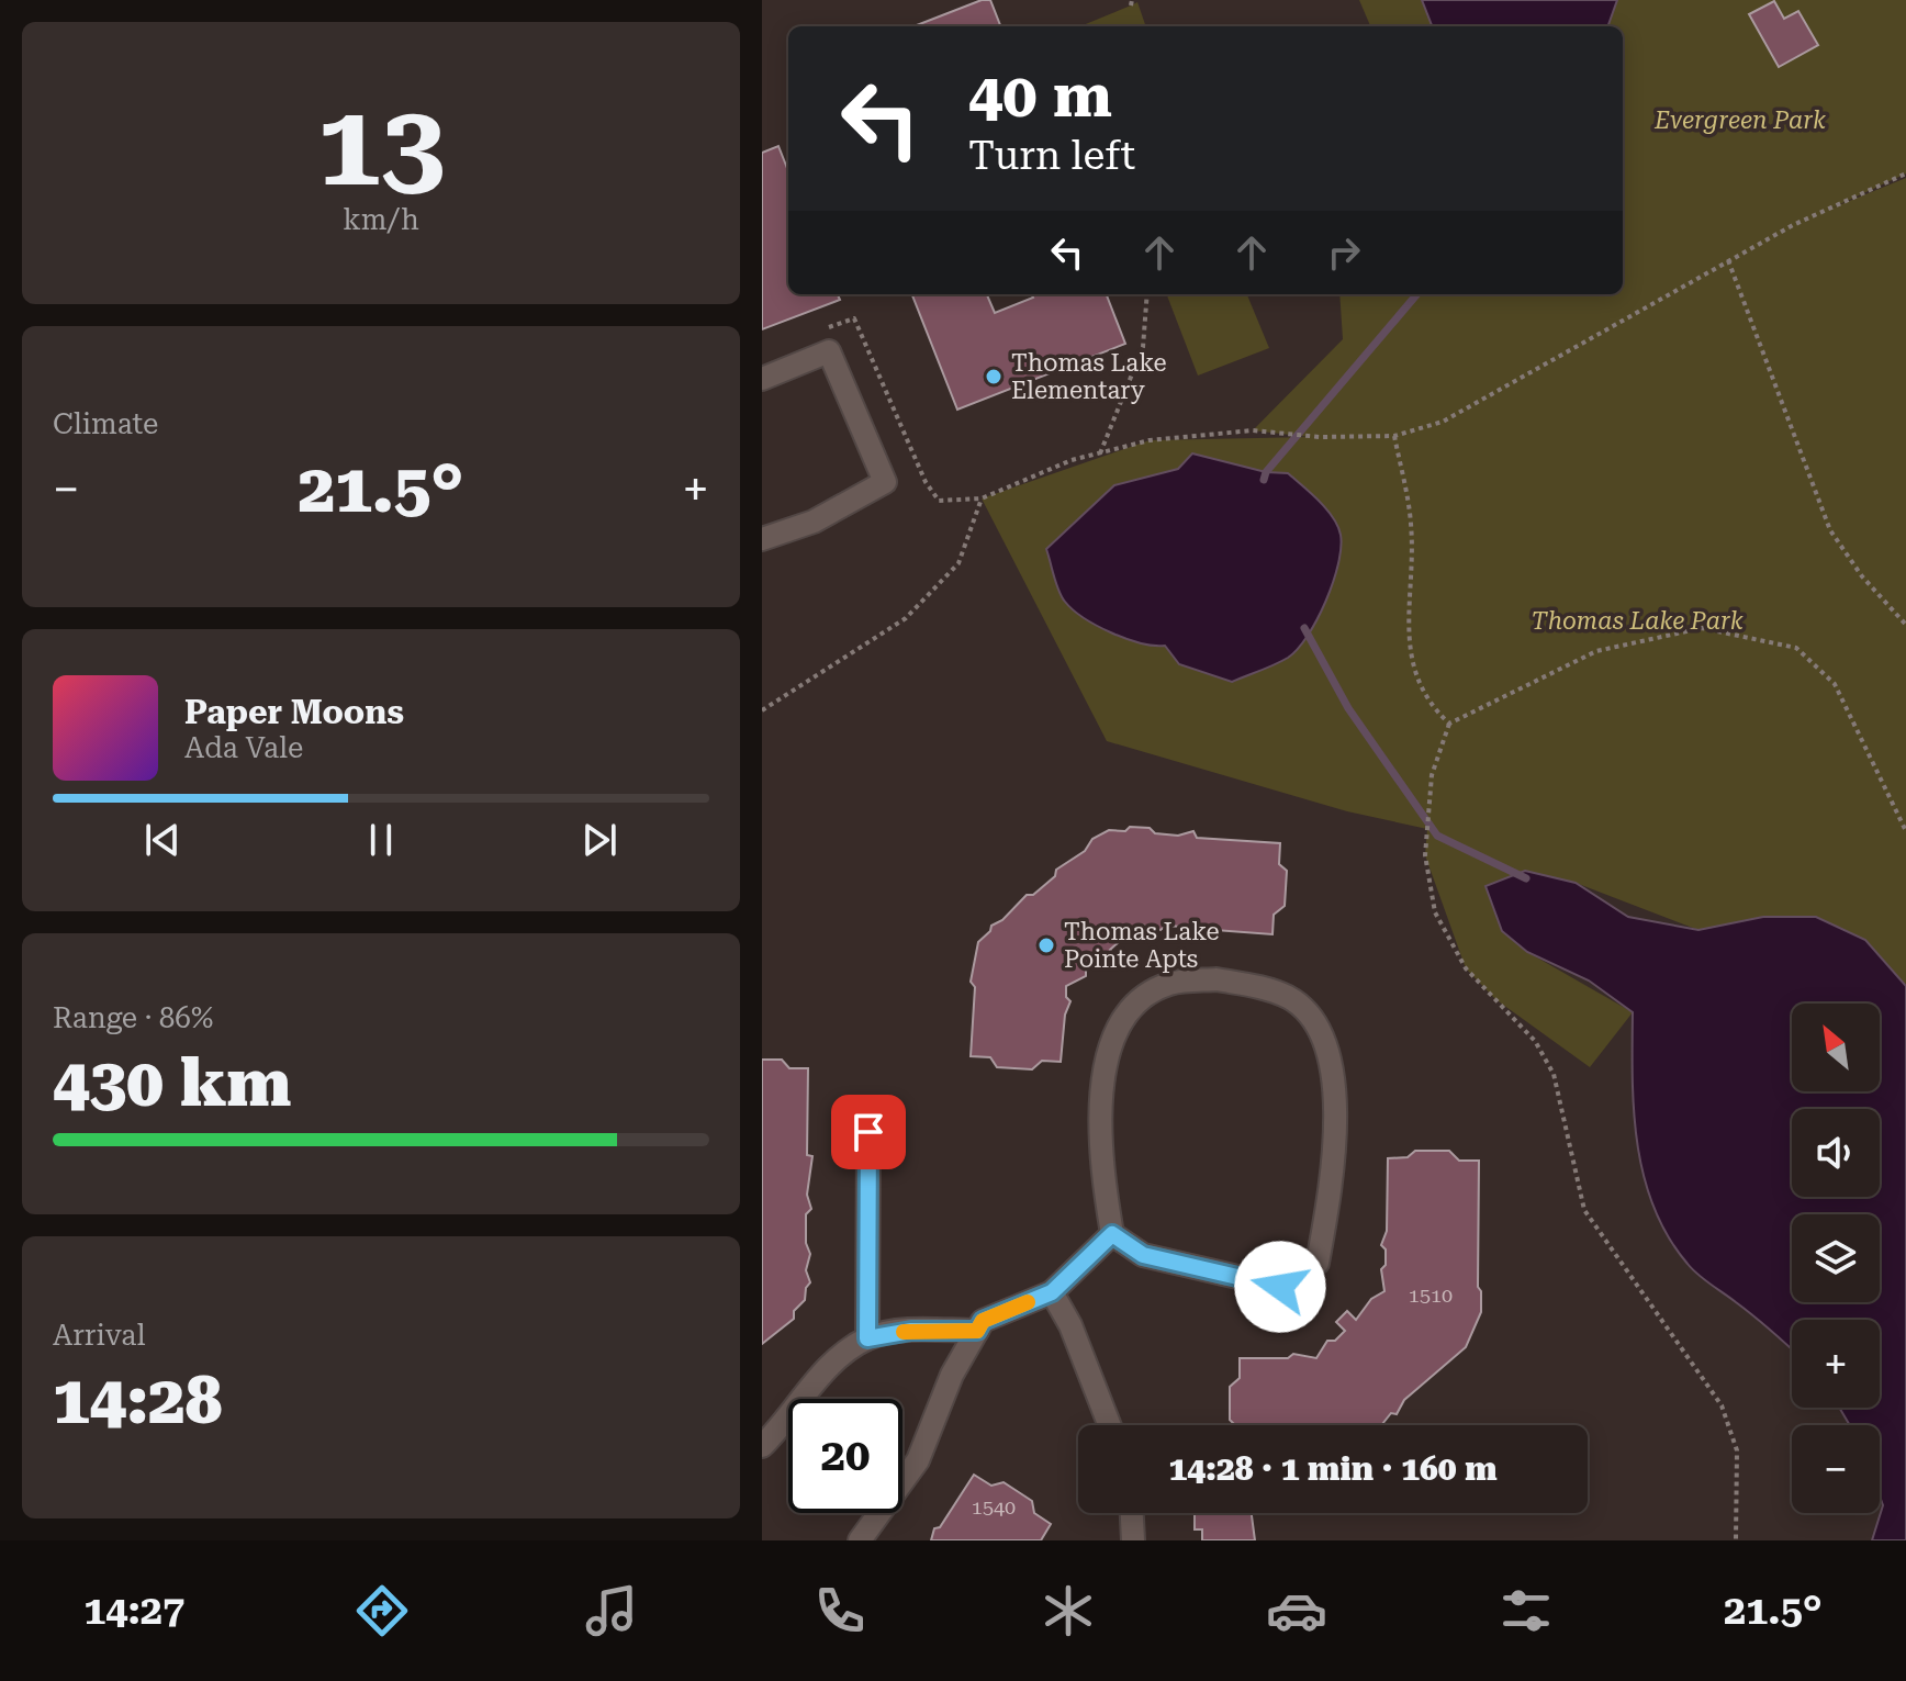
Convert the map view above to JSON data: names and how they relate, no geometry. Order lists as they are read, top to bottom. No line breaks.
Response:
{"parks":["Evergreen Park","Thomas Lake Park"],"places":["Thomas Lake Elementary","Thomas Lake Pointe Apts"],"house_numbers":["1510","1540"],"north":"top left","page":{"tile":[["13","km/h"],"Climate",["Range · 86%","430 km"],["Arrival","14:28"]],"turn":["40 m","Turn left"],"heat":["−","21.5°","+"],"song":["Paper Moons","Ada Vale"],"map_buttons":["+","−"],"limit":"20","trip":"14:28 · 1 min · 160 m","tabs":["14:27","21.5°"]}}
